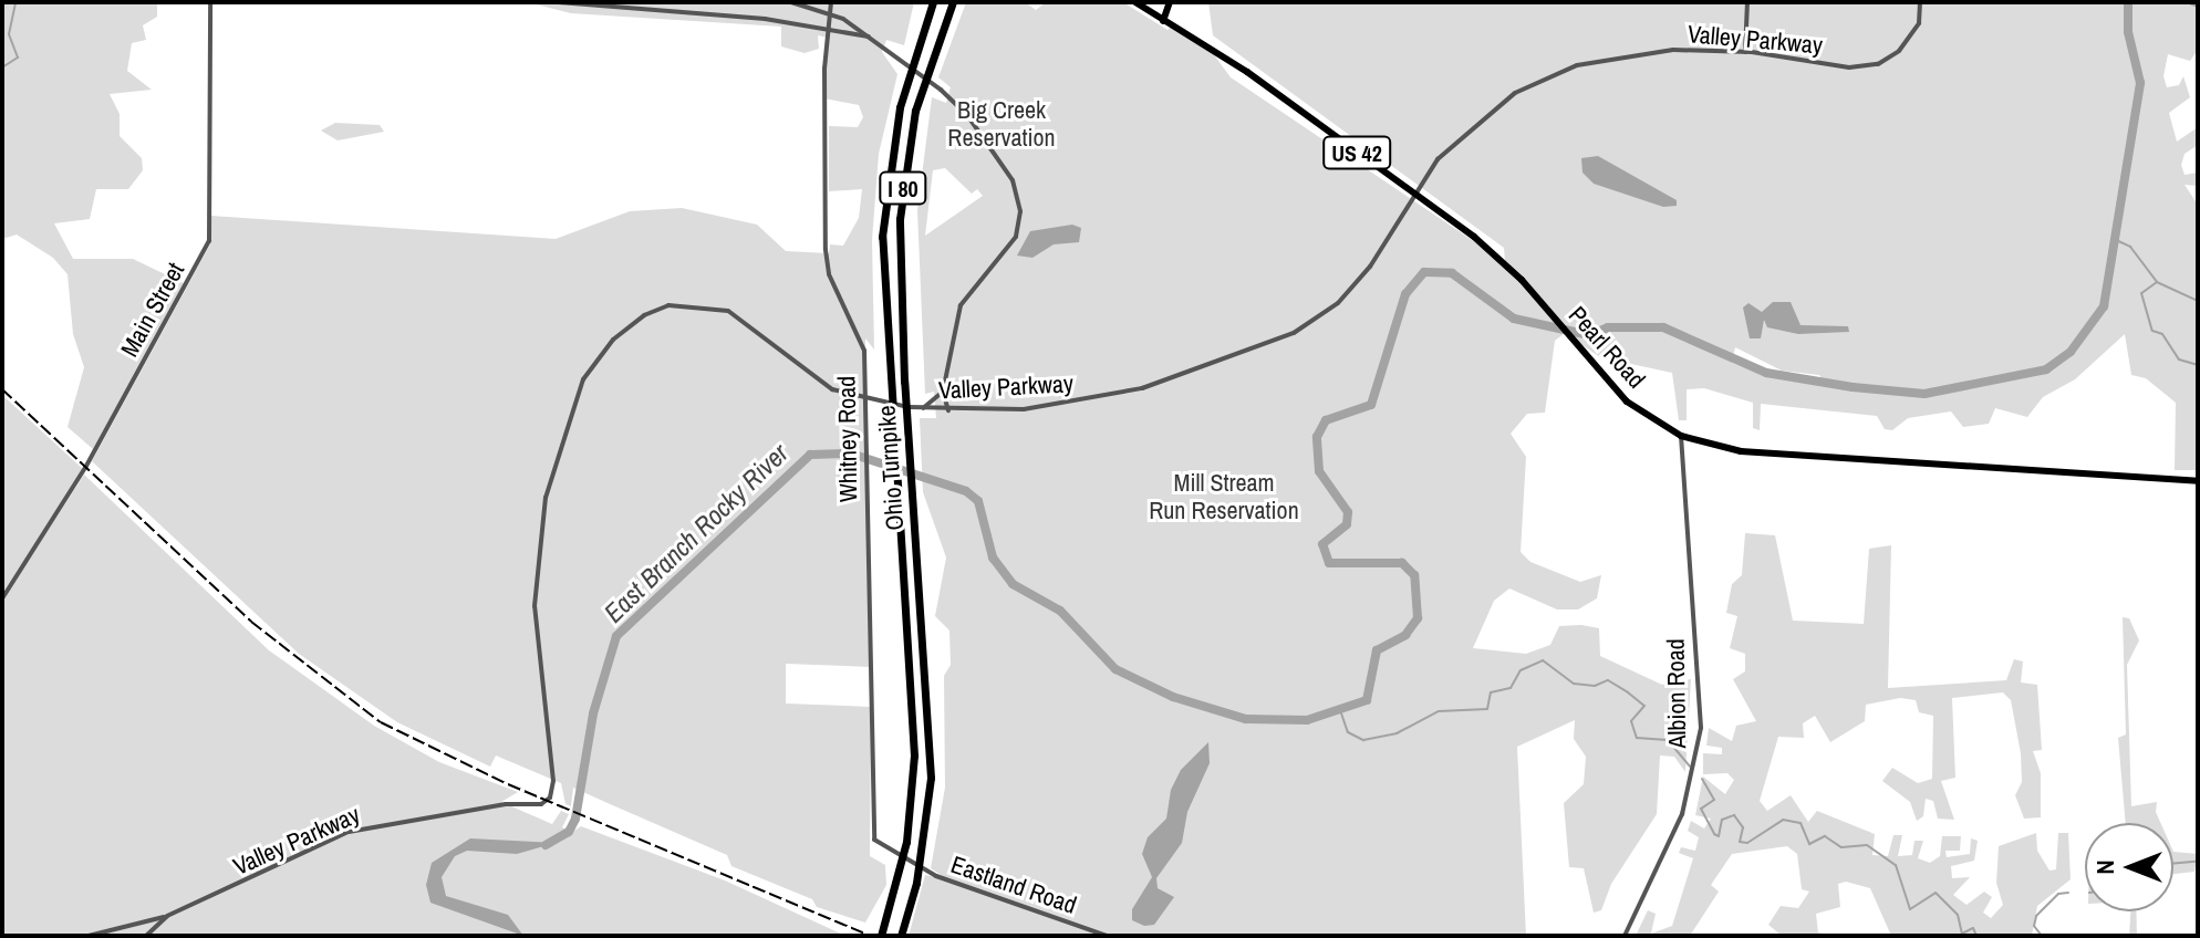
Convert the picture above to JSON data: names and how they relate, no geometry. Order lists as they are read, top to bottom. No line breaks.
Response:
{"streets":{"highway":["I 80","Ohio Turnpike"],"main road":["US 42","Pearl Road"],"street":["Valley Parkway","Main Street","Whitney Road","Albion Road","Eastland Road"]},"crossings":[["Valley Parkway","Pearl Road"],["Valley Parkway","Whitney Road"],["Pearl Road","Albion Road"],["Whitney Road","Eastland Road"]],"water":["East Branch Rocky River"],"parks":["Big Creek Reservation","Mill Stream Run Reservation"],"north":"left"}
